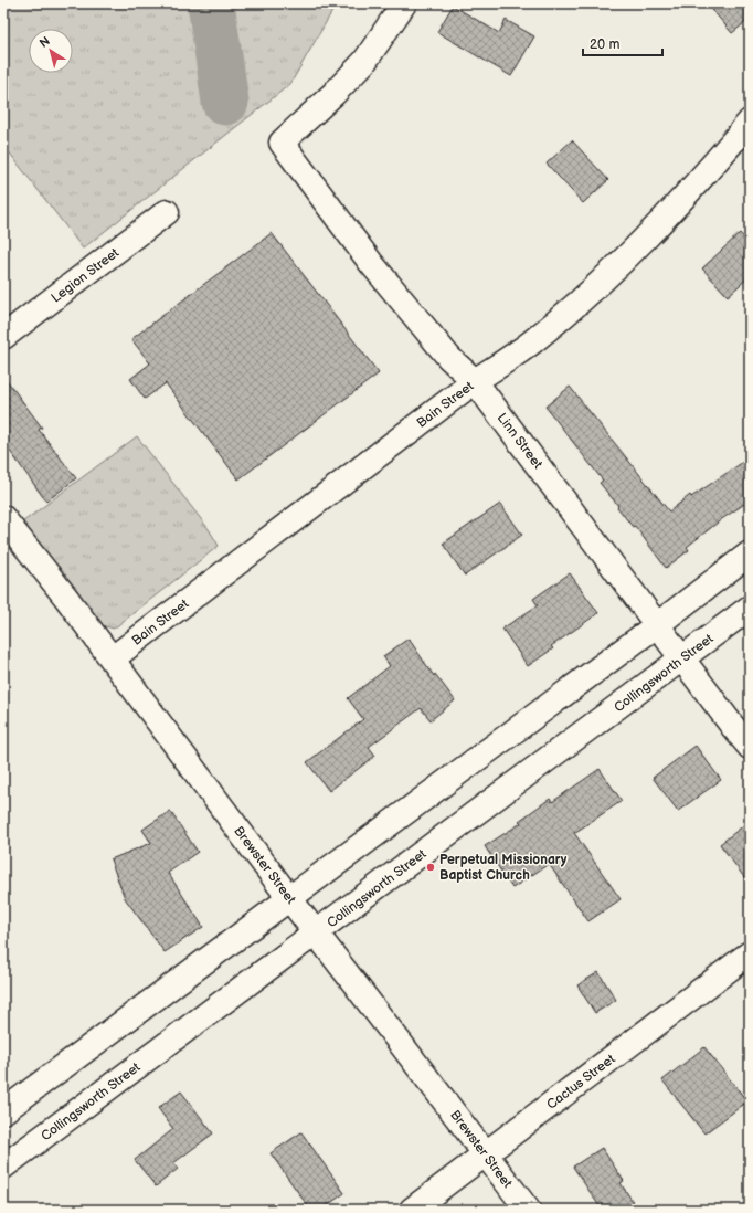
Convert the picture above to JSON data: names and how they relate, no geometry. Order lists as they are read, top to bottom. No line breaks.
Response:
{"streets":{"street":["Legion Street","Bain Street","Linn Street","Collingsworth Street","Brewster Street","Cactus Street"]},"crossings":[["Bain Street","Linn Street"],["Bain Street","Brewster Street"],["Linn Street","Collingsworth Street"],["Collingsworth Street","Brewster Street"],["Brewster Street","Cactus Street"]],"places":["Perpetual Missionary Baptist Church"],"scale_bar":"20 m","north":"top left"}
